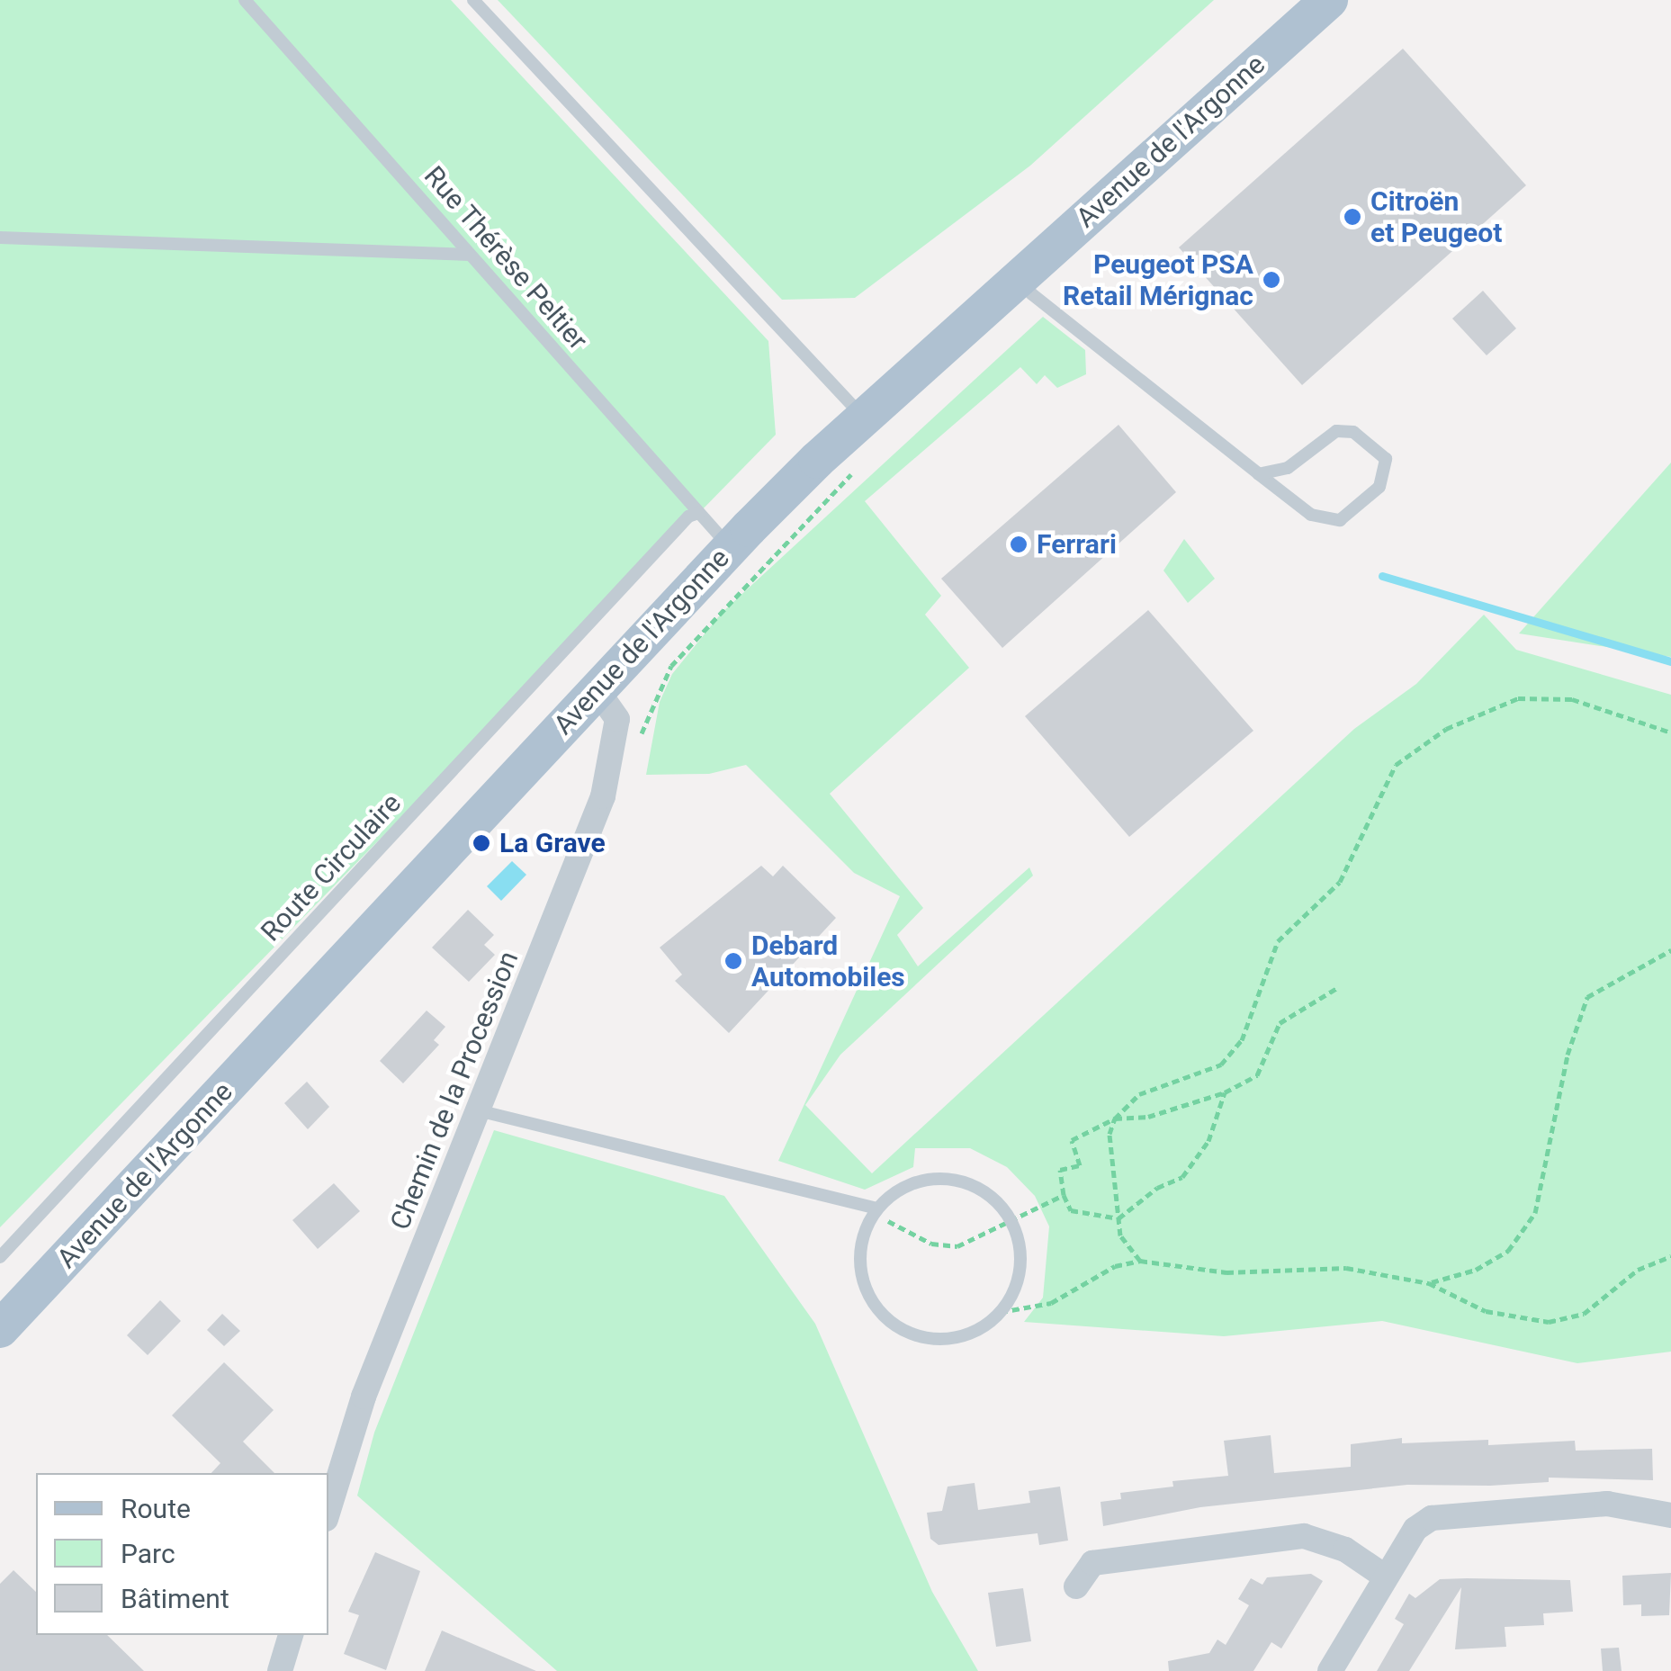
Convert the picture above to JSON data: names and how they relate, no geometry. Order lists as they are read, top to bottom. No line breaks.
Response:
{"streets":{"main road":["Avenue de l'Argonne"],"street":["Chemin de la Procession"],"lane":["Rue Thérèse Peltier","Route Circulaire"]},"crossings":[["Avenue de l'Argonne","Rue Thérèse Peltier"],["Avenue de l'Argonne","Chemin de la Procession"],["Rue Thérèse Peltier","Route Circulaire"]],"places":["Citroën et Peugeot","Peugeot PSA Retail Mérignac","Ferrari","La Grave","Debard Automobiles"],"legend":["Route","Parc","Bâtiment"]}
